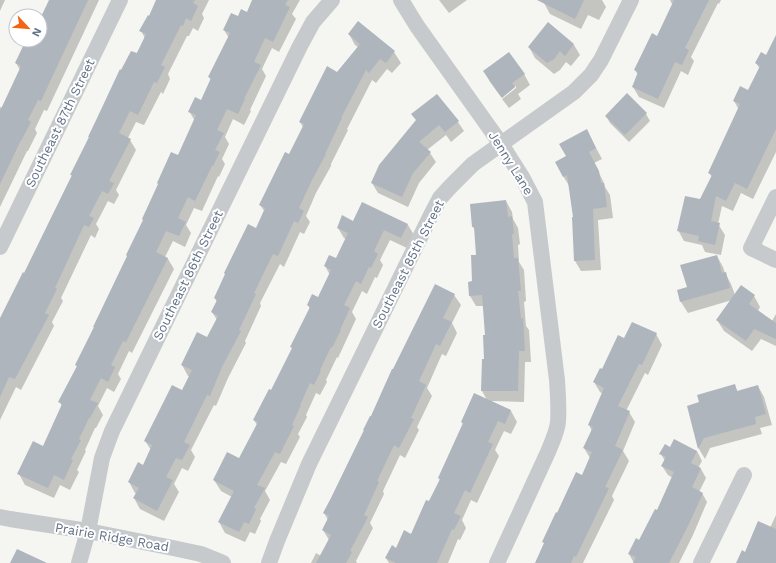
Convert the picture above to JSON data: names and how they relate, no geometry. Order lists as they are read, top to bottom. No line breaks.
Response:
{"streets":{"street":["Southeast 87th Street","Jenny Lane","Southeast 85th Street","Southeast 86th Street","Prairie Ridge Road"]},"crossings":[["Jenny Lane","Southeast 85th Street"],["Southeast 86th Street","Prairie Ridge Road"]],"north":"bottom right"}
